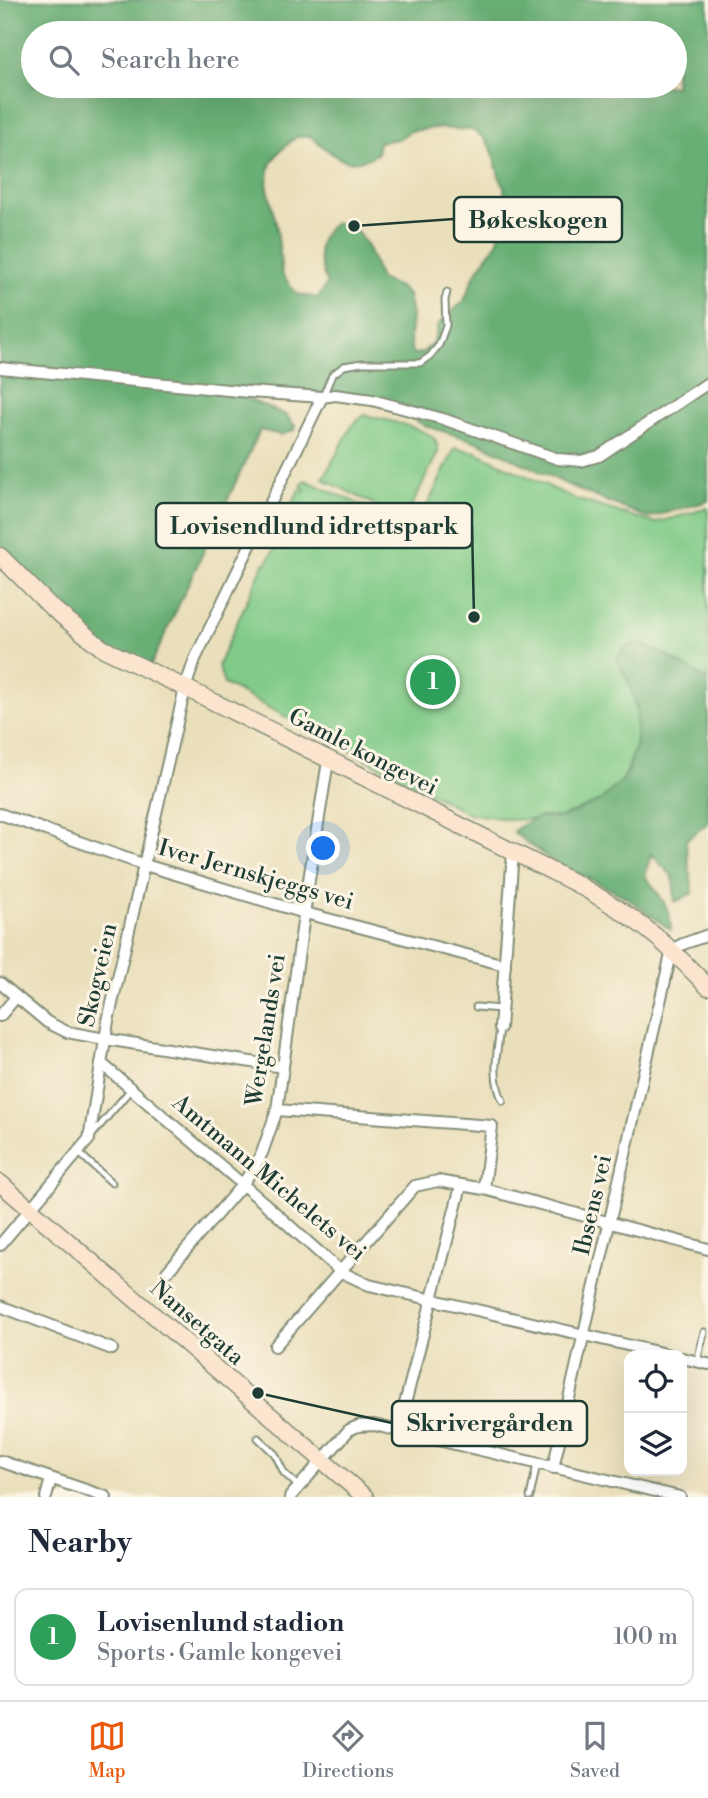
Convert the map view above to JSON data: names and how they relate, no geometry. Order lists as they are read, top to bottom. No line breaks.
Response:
{"streets":{"street":["Gamle kongevei","Iver Jernskjeggs vei","Skogveien","Wergelands vei","Amtmann Michelets vei","Ibsens vei","Nansetgata"]},"crossings":[["Gamle kongevei","Skogveien"],["Gamle kongevei","Wergelands vei"],["Gamle kongevei","Ibsens vei"],["Iver Jernskjeggs vei","Skogveien"],["Iver Jernskjeggs vei","Wergelands vei"],["Skogveien","Amtmann Michelets vei"],["Wergelands vei","Amtmann Michelets vei"],["Amtmann Michelets vei","Ibsens vei"]],"places":["Bøkeskogen","Lovisendlund idrettspark","Skrivergården"],"page":{"search":"Search here","pins":"1","heading":"Nearby","list":[{"mark":"1","name":"Lovisenlund stadion","note":"Sports · Gamle kongevei","value":"100 m"}],"nav":["Map","Directions","Saved"]}}
